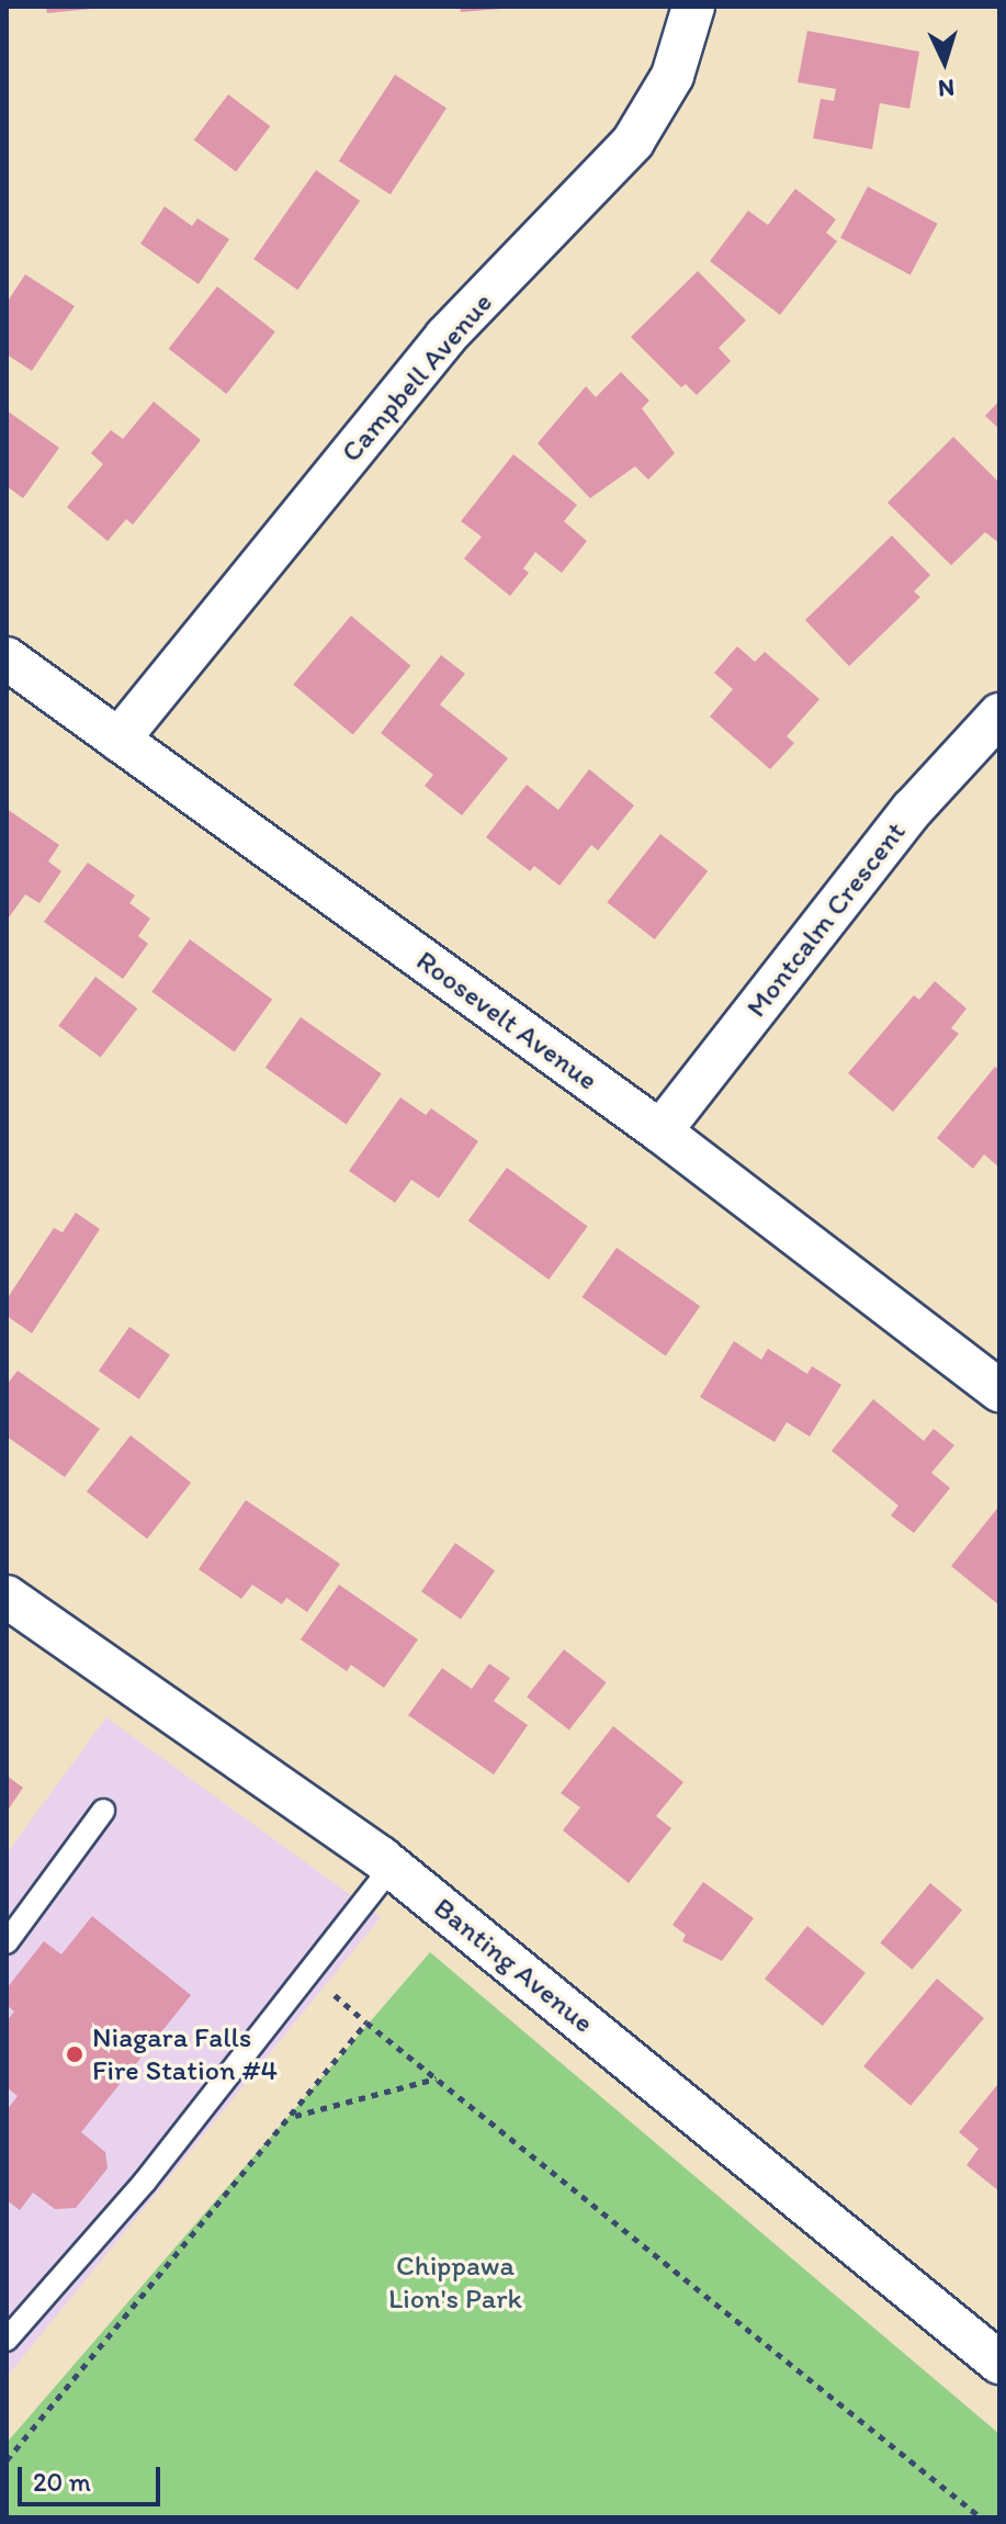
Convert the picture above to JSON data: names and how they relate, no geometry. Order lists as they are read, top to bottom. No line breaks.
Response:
{"streets":{"street":["Campbell Avenue","Montcalm Crescent","Roosevelt Avenue","Banting Avenue"]},"crossings":[["Campbell Avenue","Roosevelt Avenue"],["Montcalm Crescent","Roosevelt Avenue"]],"parks":["Chippawa Lion's Park"],"places":["Niagara Falls Fire Station #4"],"scale_bar":"20 m","north":"bottom"}
